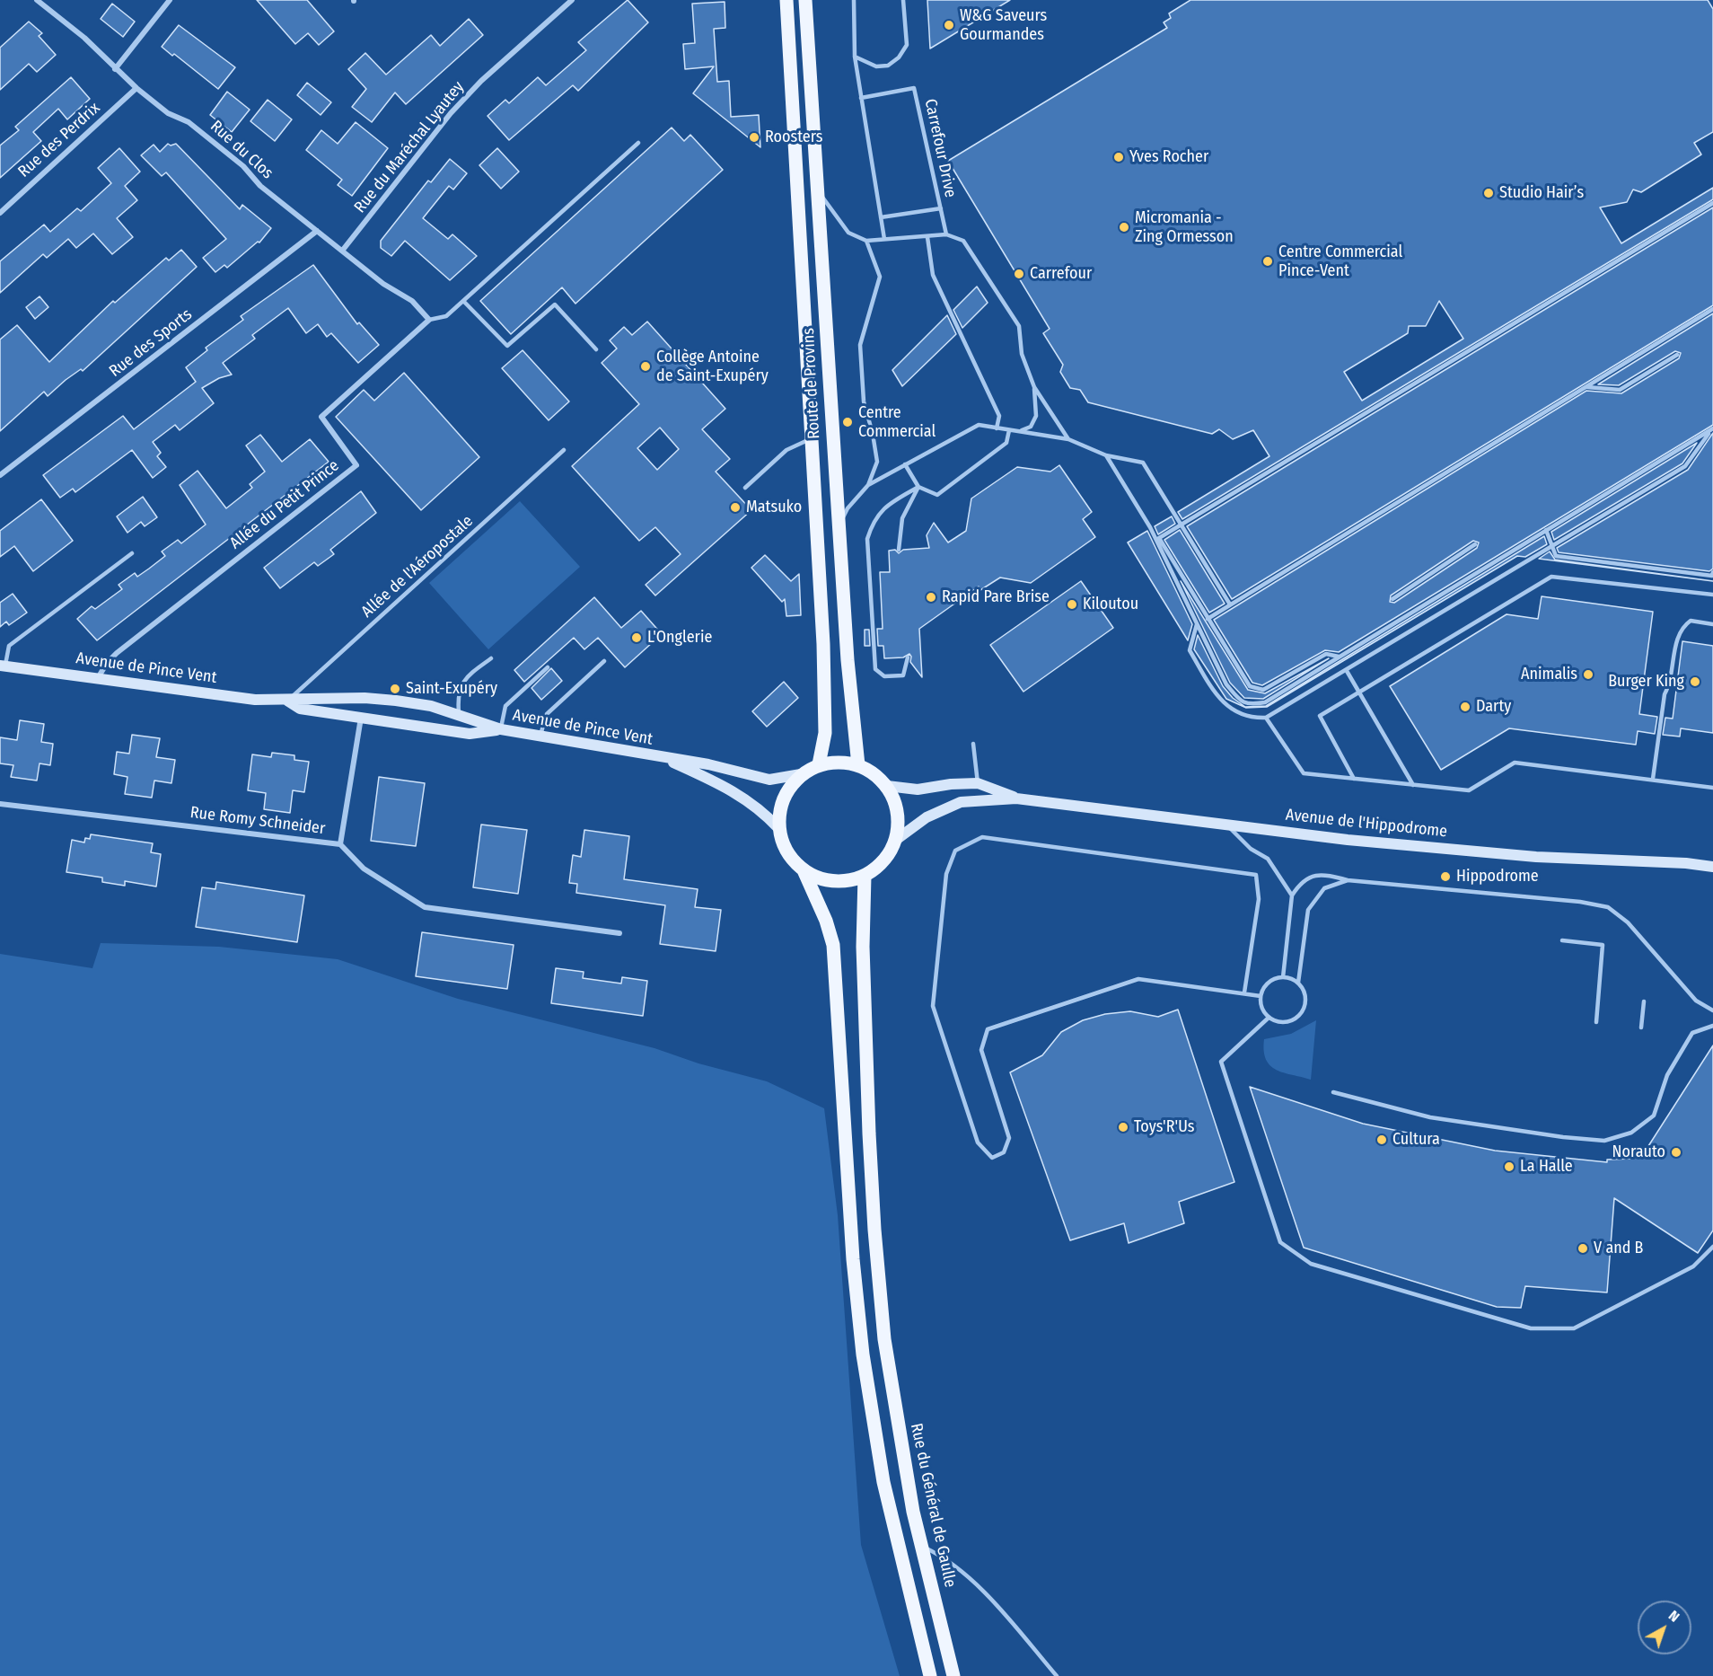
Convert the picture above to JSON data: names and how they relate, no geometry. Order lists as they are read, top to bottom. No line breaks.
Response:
{"streets":{"main road":["Route de Provins","Avenue de Pince Vent","Avenue de l'Hippodrome","Rue du Général de Gaulle"],"street":["Rue des Perdrix","Rue du Maréchal Lyautey","Rue du Clos","Rue des Sports","Allée du Petit Prince","Rue Romy Schneider"],"lane":["Carrefour Drive","Allée de l'Aéropostale"]},"crossings":[["Rue des Perdrix","Rue du Clos"],["Rue du Maréchal Lyautey","Rue du Clos"],["Rue du Clos","Rue des Sports"],["Rue du Clos","Allée du Petit Prince"],["Route de Provins","Avenue de Pince Vent"],["Route de Provins","Avenue de l'Hippodrome"],["Route de Provins","Rue du Général de Gaulle"],["Allée du Petit Prince","Avenue de Pince Vent"],["Allée de l'Aéropostale","Avenue de Pince Vent"],["Avenue de Pince Vent","Avenue de l'Hippodrome"],["Avenue de Pince Vent","Rue du Général de Gaulle"],["Avenue de l'Hippodrome","Rue du Général de Gaulle"]],"places":["W&G Saveurs Gourmandes","Roosters","Yves Rocher","Studio Hair’s","Micromania - Zing Ormesson","Centre Commercial Pince-Vent","Carrefour","Collège Antoine de Saint-Exupéry","Centre Commercial","Matsuko","Rapid Pare Brise","Kiloutou","L'Onglerie","Animalis","Burger King","Saint-Exupéry","Darty","Hippodrome","Toys'R'Us","Cultura","Norauto","La Halle","V and B"],"north":"top right"}
